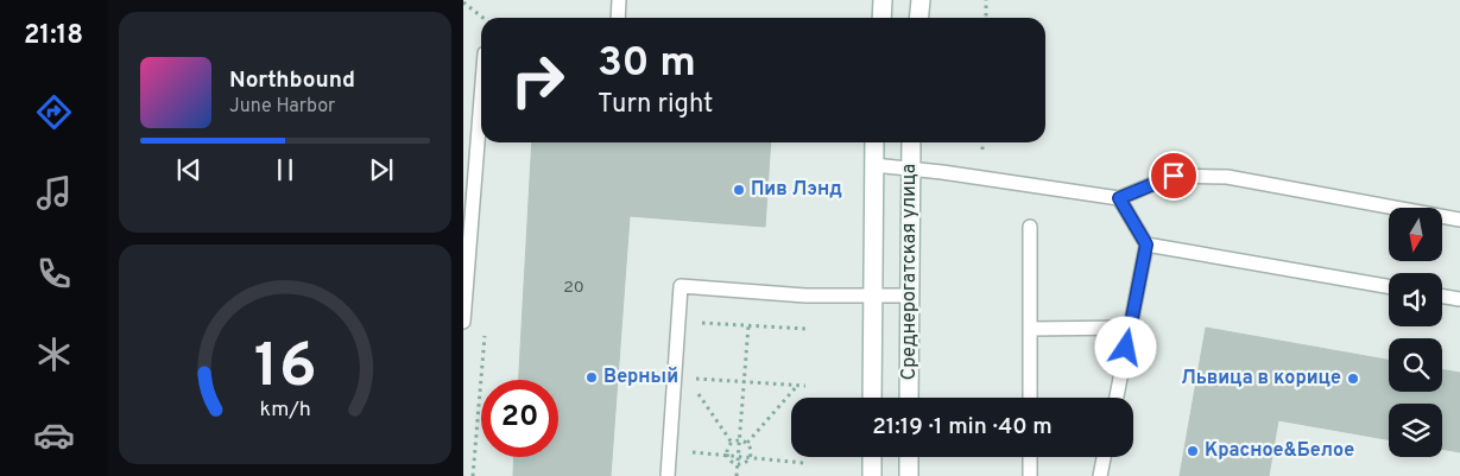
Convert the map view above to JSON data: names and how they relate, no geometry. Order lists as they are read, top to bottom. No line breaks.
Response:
{"streets":{"street":["Среднерогатская улица"]},"places":["Пив Лэнд","Верный","Львица в корице","Красное&Белое"],"house_numbers":["20"],"north":"bottom","page":{"tabs":"21:18","turn":["30 m","Turn right"],"song":["Northbound","June Harbor"],"limit":"20","trip":"21:19 · 1 min · 40 m","gauge":["16","km/h"]}}
